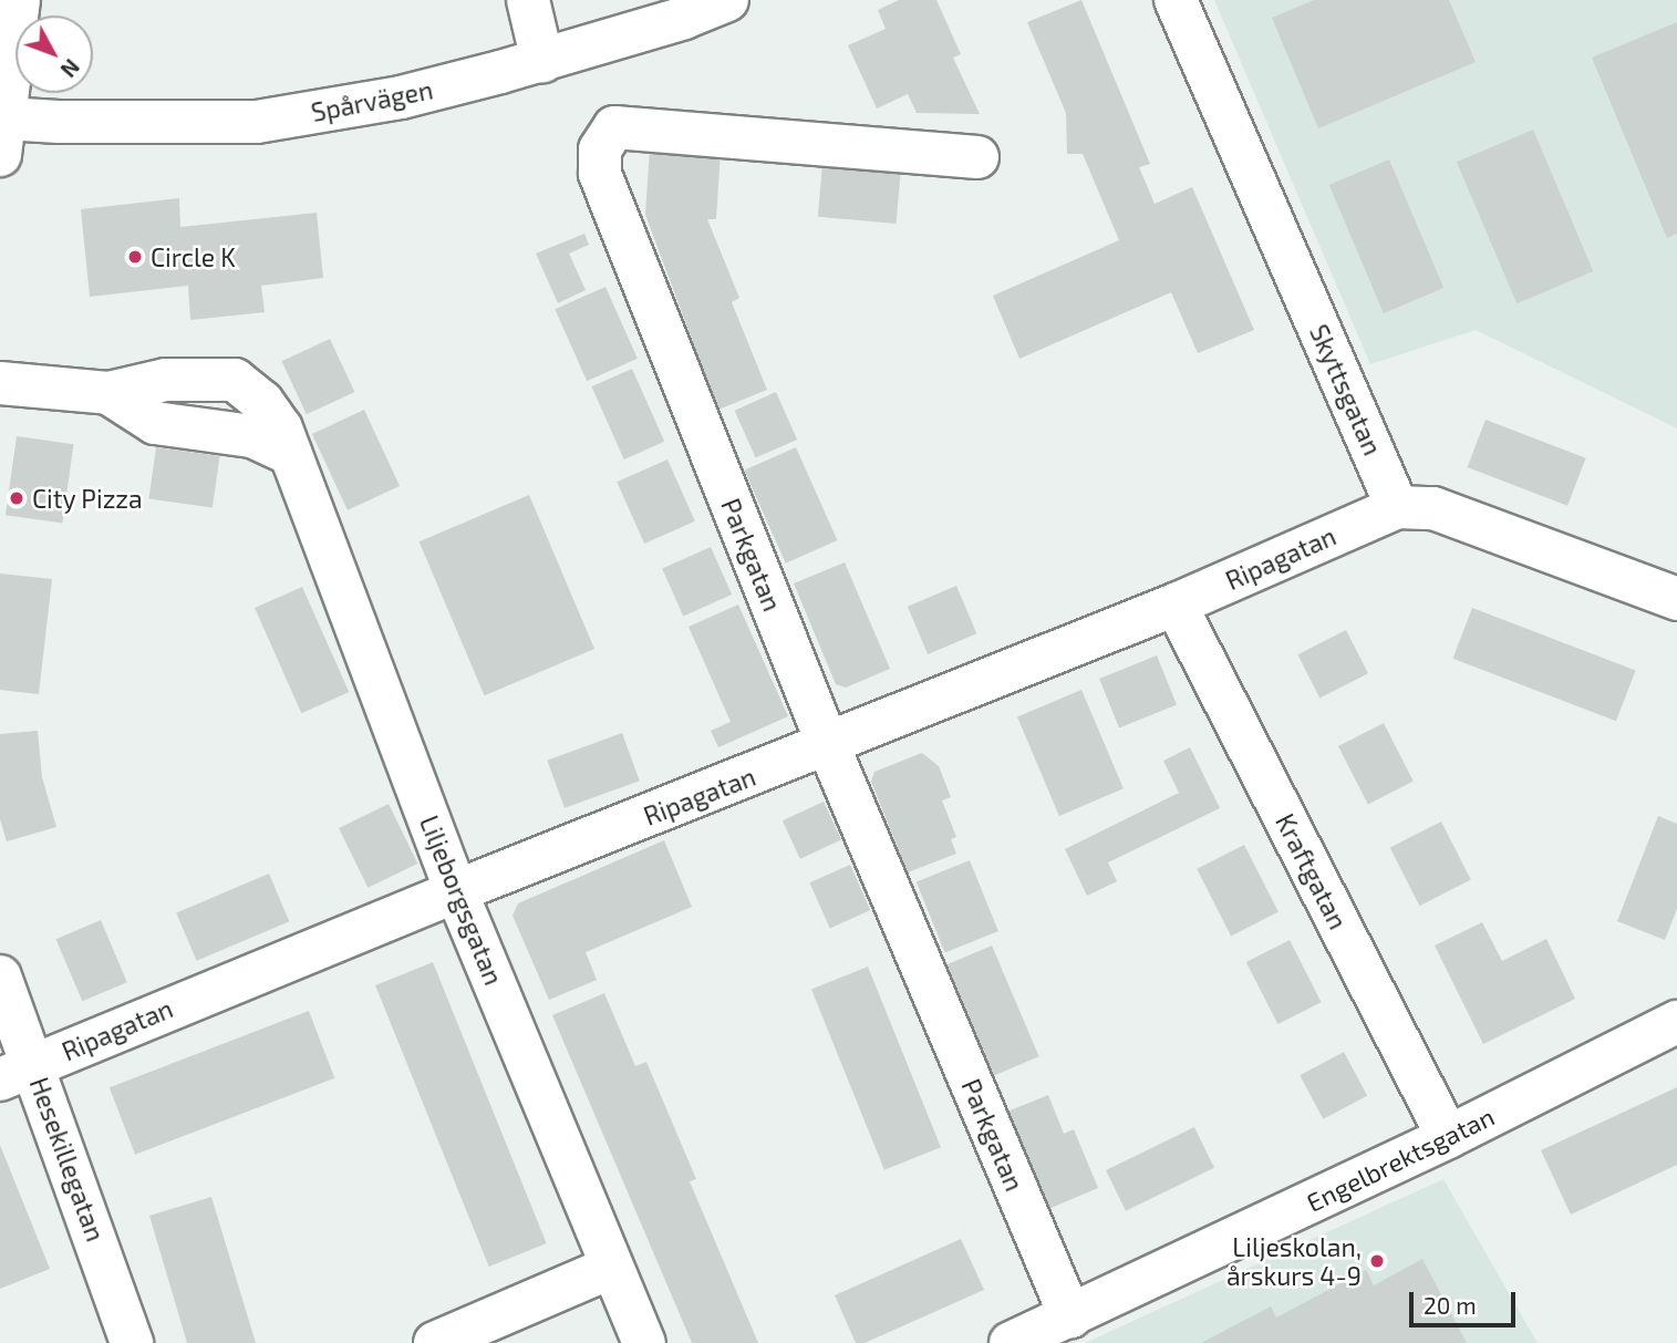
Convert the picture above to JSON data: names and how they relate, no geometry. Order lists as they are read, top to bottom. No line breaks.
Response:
{"streets":{"street":["Spårvägen","Skyttsgatan","Parkgatan","Ripagatan","Kraftgatan","Liljeborgsgatan","Hesekillegatan","Engelbrektsgatan"]},"crossings":[["Skyttsgatan","Ripagatan"],["Parkgatan","Ripagatan"],["Parkgatan","Engelbrektsgatan"],["Ripagatan","Kraftgatan"],["Ripagatan","Liljeborgsgatan"],["Ripagatan","Hesekillegatan"],["Kraftgatan","Engelbrektsgatan"]],"places":["Circle K","City Pizza","Liljeskolan, årskurs 4-9"],"scale_bar":"20 m","north":"bottom right"}
